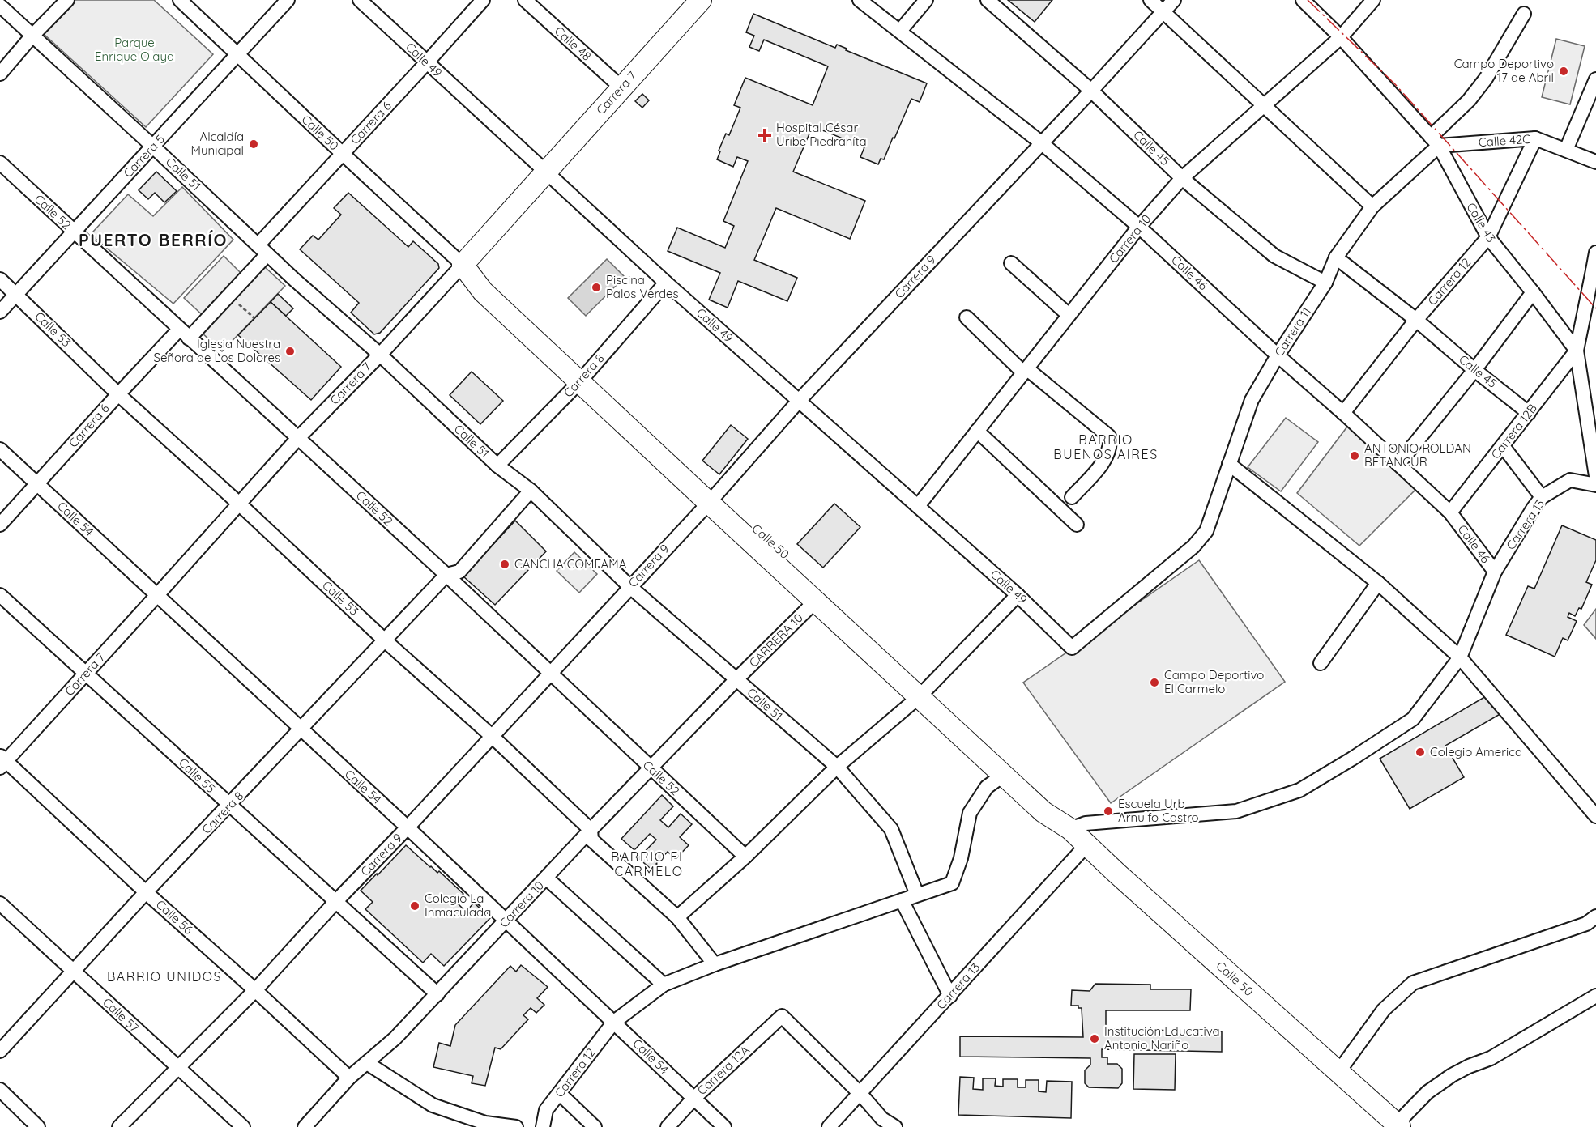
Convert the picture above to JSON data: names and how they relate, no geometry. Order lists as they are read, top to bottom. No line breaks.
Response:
{"streets":{"main road":["Carrera 7","Calle 50"],"street":["Calle 48","Calle 49","Carrera 6","Calle 42C","Calle 45","Carrera 5","Calle 51","Calle 52","Calle 43","Carrera 10","Calle 46","Carrera 9","Carrera 12","Calle 53","Carrera 11","Carrera 8","Carrera 12B","Calle 54","Carrera 13","CARRERA 10","Calle 55","Calle 56","Calle 57","Carrera 12A"]},"crossings":[["Calle 48","Carrera 7"],["Calle 49","Carrera 7"],["Calle 49","Carrera 6"],["Calle 49","Carrera 10"],["Calle 49","Carrera 9"],["Calle 49","Carrera 11"],["Calle 49","Carrera 8"],["Carrera 7","Calle 50"],["Carrera 7","Calle 51"],["Carrera 7","Calle 52"],["Carrera 7","Calle 53"],["Carrera 7","Calle 54"],["Carrera 7","Calle 55"],["Carrera 7","Calle 56"],["Carrera 6","Calle 50"],["Carrera 6","Calle 51"],["Carrera 6","Calle 52"],["Carrera 6","Calle 53"],["Carrera 6","Calle 54"],["Calle 50","Carrera 5"],["Calle 50","Carrera 9"],["Calle 50","Carrera 12"],["Calle 50","Carrera 8"],["Calle 50","Carrera 13"],["Calle 50","CARRERA 10"],["Calle 42C","Calle 43"],["Calle 42C","Carrera 12"],["Calle 42C","Carrera 11"],["Calle 45","Carrera 10"],["Calle 45","Carrera 9"],["Calle 45","Carrera 12"],["Calle 45","Carrera 11"],["Calle 45","Carrera 12B"],["Carrera 5","Calle 51"],["Carrera 5","Calle 52"],["Carrera 5","Calle 53"],["Calle 51","Carrera 10"],["Calle 51","Carrera 9"],["Calle 51","Carrera 12"],["Calle 51","Carrera 8"],["Calle 51","CARRERA 10"],["Calle 52","Carrera 10"],["Calle 52","Carrera 9"],["Calle 52","Carrera 8"],["Calle 43","Carrera 10"],["Calle 43","Carrera 12"],["Calle 43","Carrera 11"],["Calle 43","Carrera 12B"],["Carrera 10","Calle 46"],["Carrera 10","Calle 53"],["Carrera 10","Calle 54"],["Carrera 10","CARRERA 10"],["Carrera 10","Calle 55"],["Carrera 10","Calle 56"],["Calle 46","Carrera 9"],["Calle 46","Carrera 12"],["Calle 46","Carrera 11"],["Calle 46","Carrera 12B"],["Calle 46","Carrera 13"],["Carrera 9","Calle 53"],["Carrera 9","Calle 54"],["Carrera 9","Calle 55"],["Carrera 9","Calle 56"],["Carrera 9","Calle 57"],["Carrera 12","Calle 53"],["Carrera 12","Calle 54"],["Calle 53","Carrera 8"],["Carrera 8","Calle 54"],["Carrera 8","Calle 55"],["Carrera 8","Calle 56"],["Carrera 8","Calle 57"],["Calle 54","Carrera 12A"],["Carrera 13","Carrera 12A"]],"districts":["PUERTO BERRÍO","BARRIO BUENOS AIRES","BARRIO EL CARMELO","BARRIO UNIDOS"],"parks":["Parque Enrique Olaya"],"places":{"other":["Campo Deportivo 17 de Abril","Alcaldía Municipal","Piscina Palos Verdes","Iglesia Nuestra Señora de Los Dolores","ANTONIO ROLDAN BETANCUR","CANCHA COMFAMA","Campo Deportivo El Carmelo","Colegio America","Escuela Urb Arnulfo Castro","Colegio La Inmaculada","Institución Educativa Antonio Nariño"],"health":["Hospital César Uribe Piedrahíta"]}}
